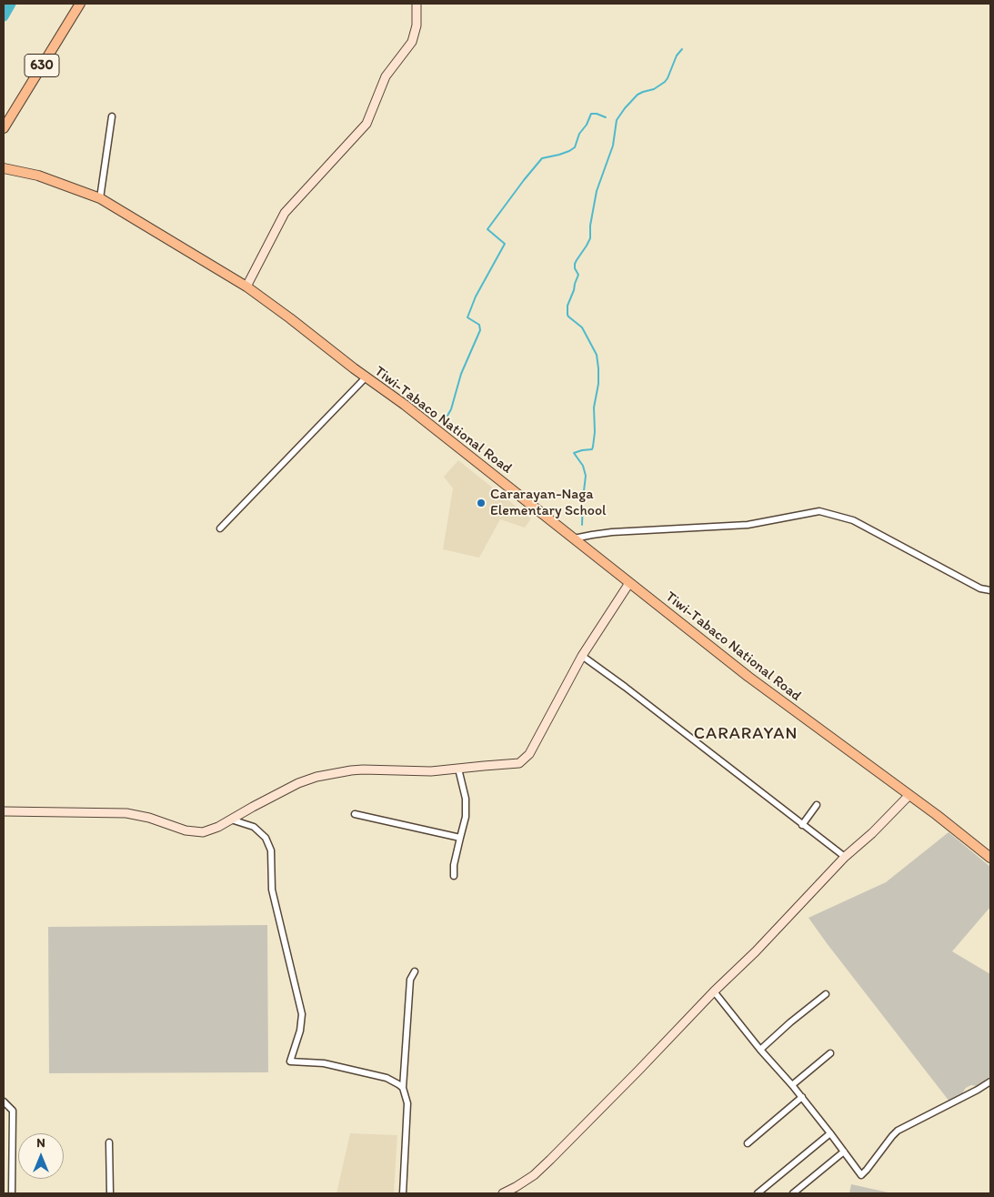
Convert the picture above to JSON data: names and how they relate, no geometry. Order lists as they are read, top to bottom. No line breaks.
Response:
{"streets":{"main road":["630","Tiwi-Tabaco National Road"]},"districts":["CARARAYAN"],"places":["Cararayan-Naga Elementary School"],"north":"top"}
